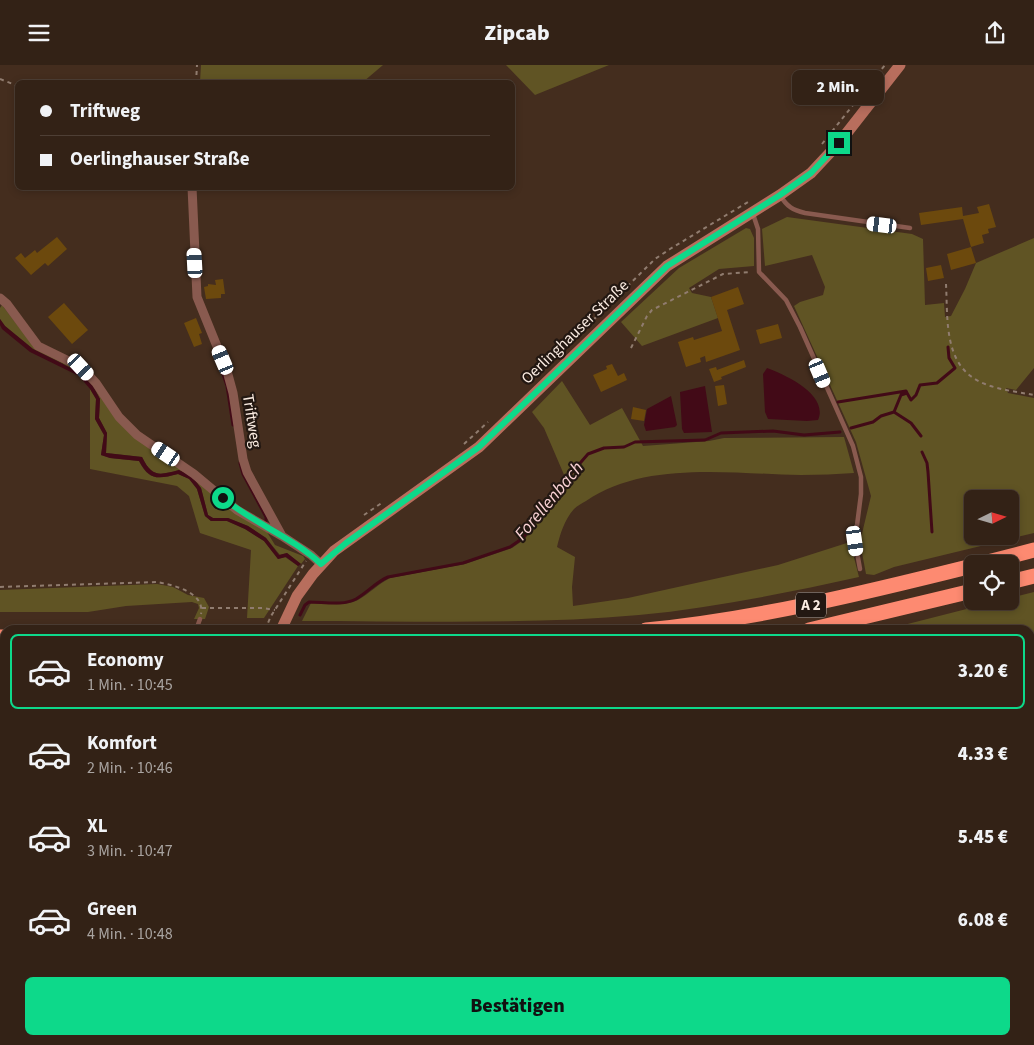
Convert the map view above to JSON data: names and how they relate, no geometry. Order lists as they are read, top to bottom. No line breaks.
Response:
{"streets":{"highway":["A 2"],"main road":["Oerlinghauser Straße"],"street":["Triftweg"]},"crossings":[["Oerlinghauser Straße","Triftweg"]],"water":["Forellenbach"],"north":"right","page":{"header":"Zipcab","bubble":"2 Min.","banner":["Triftweg","Oerlinghauser Straße"],"list":[{"name":"Economy","note":"1 Min. · 10:45","value":"3.20 €"},{"name":"Komfort","note":"2 Min. · 10:46","value":"4.33 €"},{"name":"XL","note":"3 Min. · 10:47","value":"5.45 €"},{"name":"Green","note":"4 Min. · 10:48","value":"6.08 €"}],"buttons":"Bestätigen"}}
